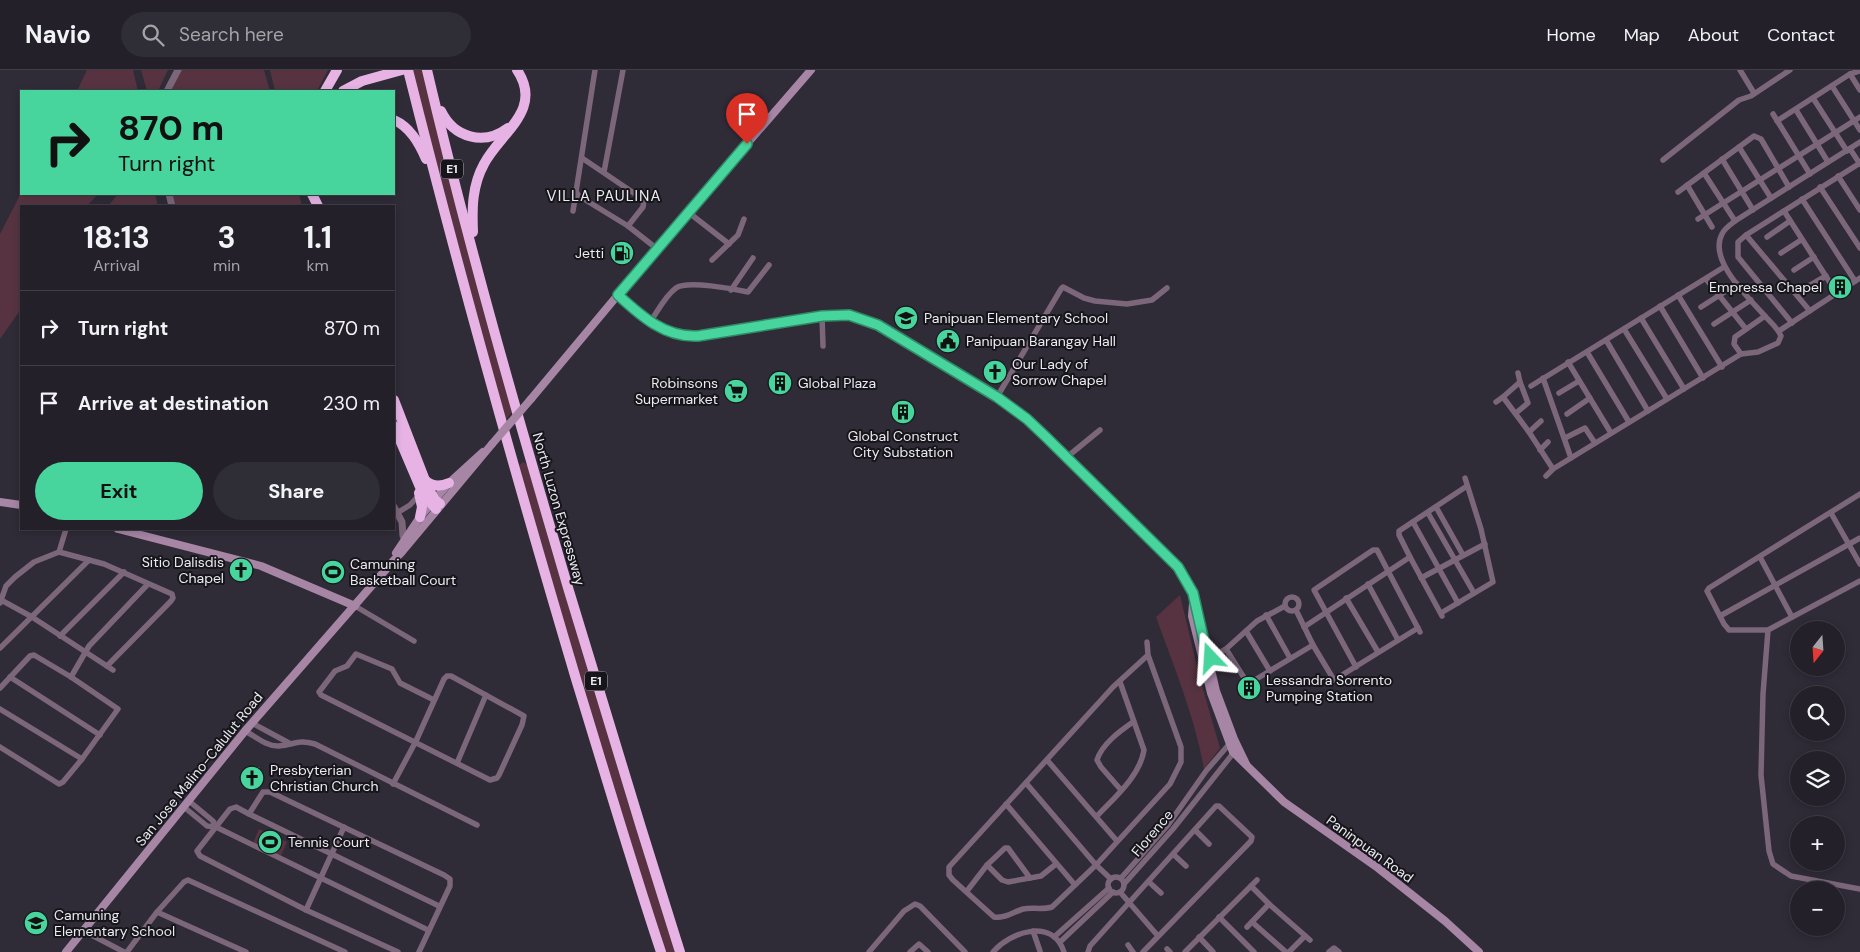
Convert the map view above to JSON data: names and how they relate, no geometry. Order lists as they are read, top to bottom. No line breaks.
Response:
{"streets":{"highway":["E1","North Luzon Expressway"],"main road":["San Jose Malino-Calulut Road","Paninpuan Road"],"street":["Florence"]},"crossings":[["Florence","Paninpuan Road"]],"districts":["VILLA PAULINA"],"places":{"fuel station":["Jetti"],"building":["Empressa Chapel","Global Plaza","Global Construct City Substation","Lessandra Sorrento Pumping Station"],"school or university":["Panipuan Elementary School","Camuning Elementary School"],"public building":["Panipuan Barangay Hall"],"church":["Our Lady of Sorrow Chapel","Sitio Dalisdis Chapel","Presbyterian Christian Church"],"supermarket":["Robinsons Supermarket"],"sports":["Camuning Basketball Court","Tennis Court"]},"north":"bottom","page":{"header":"Navio","search":"Search here","nav":["Home","Map","About","Contact"],"turn":["870 m","Turn right"],"eta":["18:13","Arrival","3","min","1.1","km"],"list":[{"name":"Turn right","value":"870 m"},{"name":"Arrive at destination","value":"230 m"}],"buttons":["Exit","Share"],"map_buttons":["+","−"]}}
